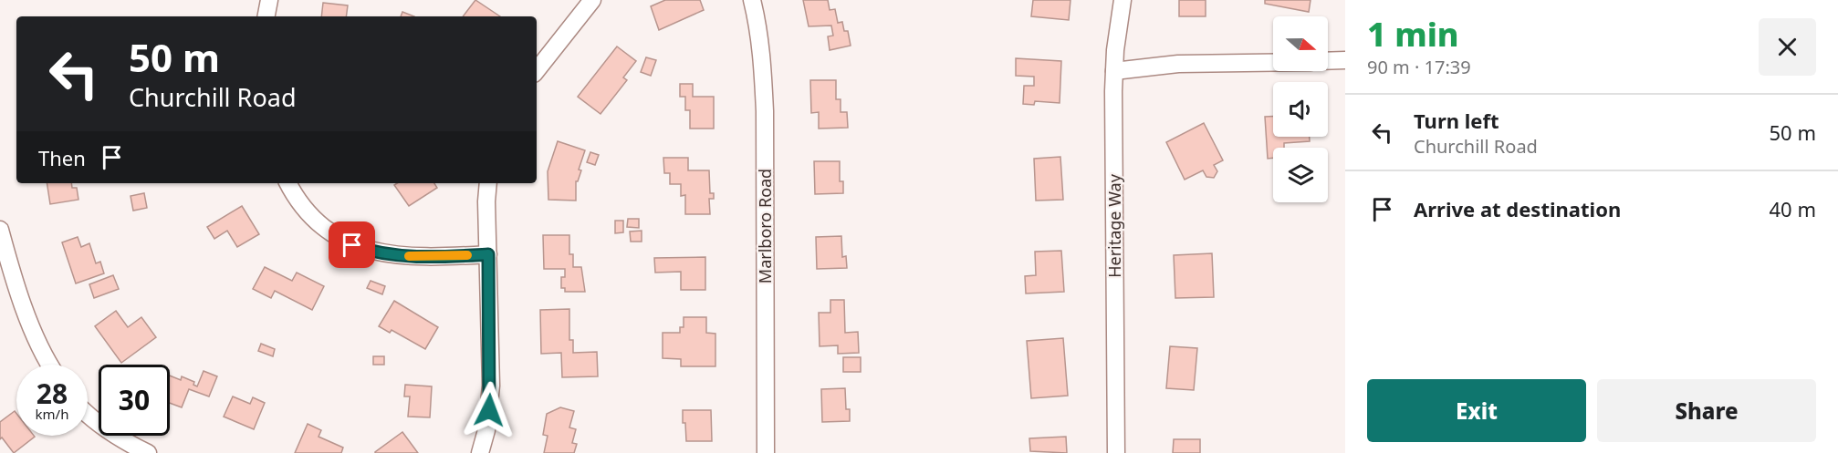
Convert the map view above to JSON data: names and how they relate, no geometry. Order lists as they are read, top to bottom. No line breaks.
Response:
{"streets":{"street":["Marlboro Road","Heritage Way"]},"north":"right","page":{"heading":["1 min","90 m · 17:39"],"turn":["50 m","Churchill Road"],"list":[{"name":"Turn left","note":"Churchill Road","value":"50 m"},{"name":"Arrive at destination","value":"40 m"}],"then":"Then","speed":"28 km/h","limit":"30","buttons":["Exit","Share"]}}
